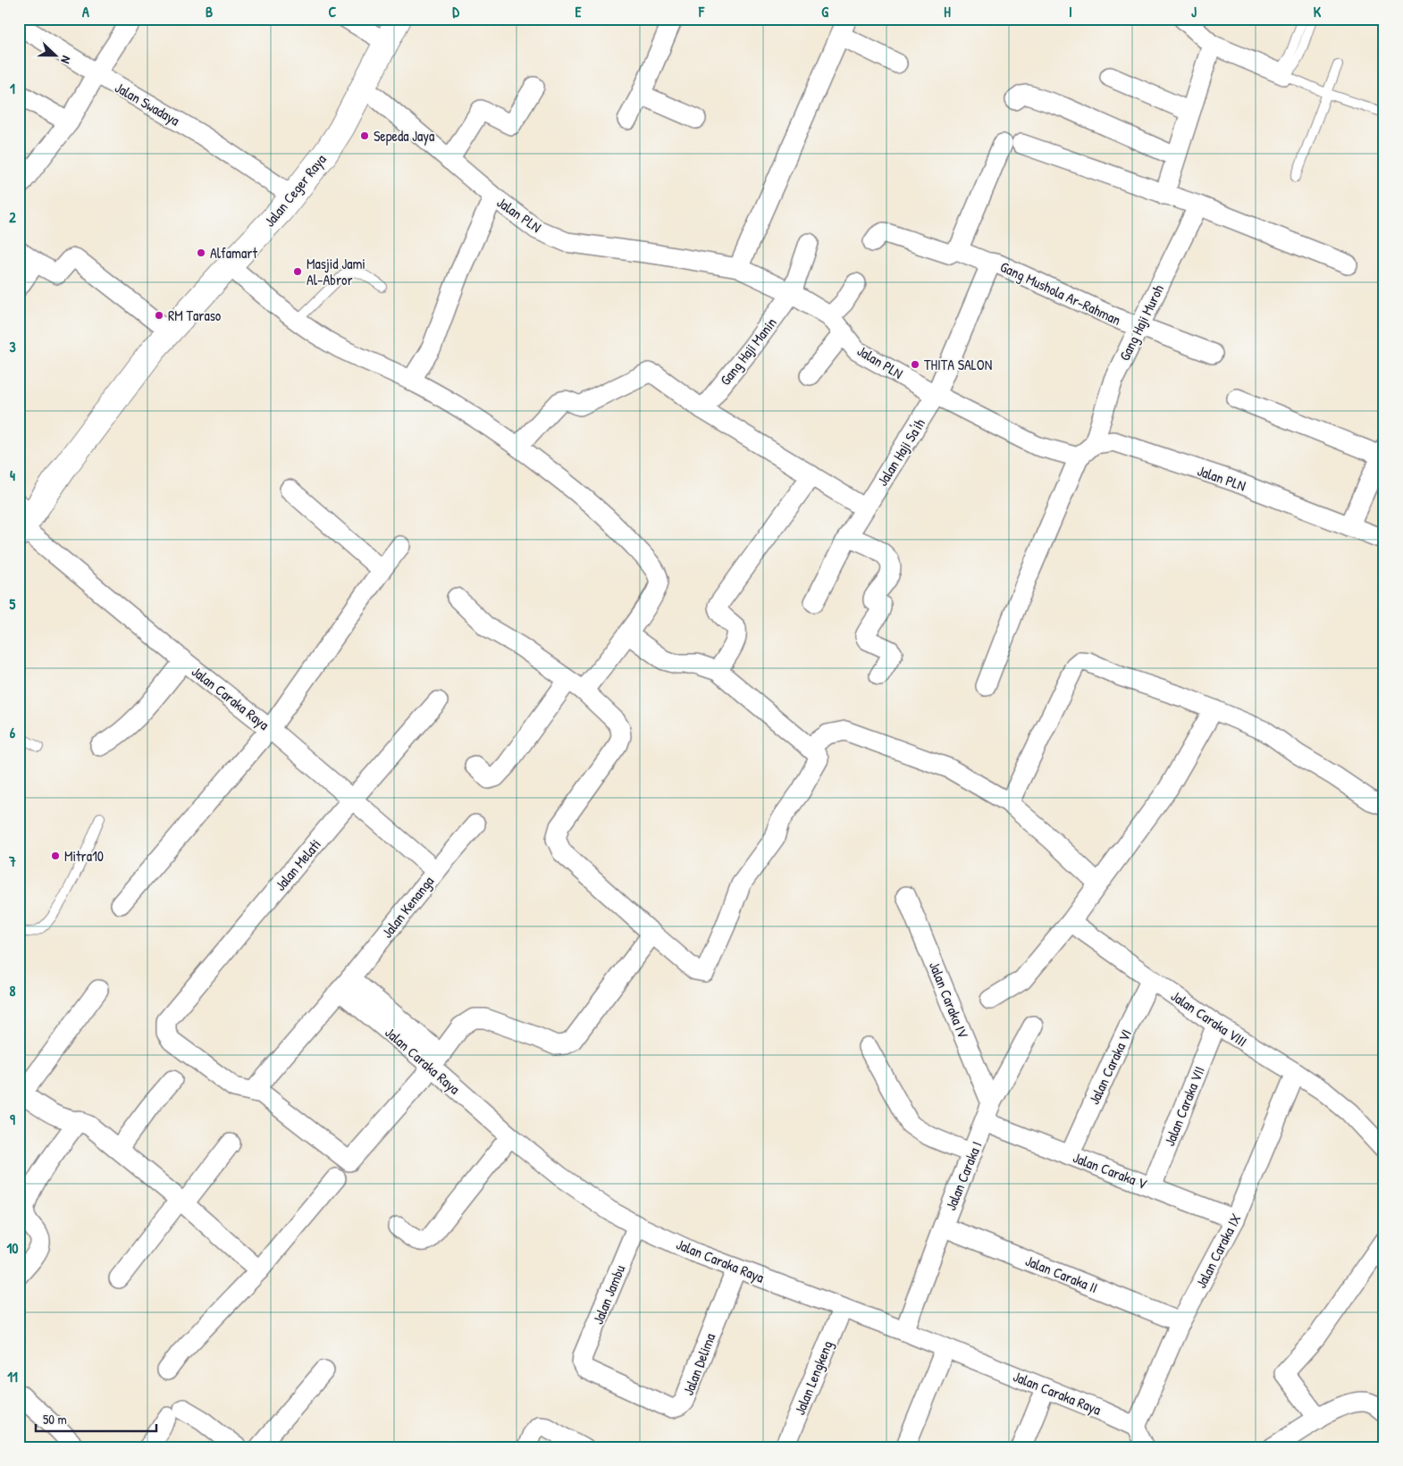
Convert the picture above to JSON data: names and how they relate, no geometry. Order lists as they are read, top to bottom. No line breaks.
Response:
{"streets":{"main road":["Jalan Ceger Raya"],"street":["Jalan Swadaya","Jalan PLN","Gang Mushola Ar-Rahman","Gang Haji Muroh","Gang Haji Manin","Jalan Haji Sa'ih","Jalan Caraka Raya","Jalan Melati","Jalan Kenanga","Jalan Caraka IV","Jalan Caraka VIII","Jalan Caraka VI","Jalan Caraka VII","Jalan Caraka V","Jalan Caraka I","Jalan Caraka IX","Jalan Caraka II","Jalan Jambu","Jalan Delima","Jalan Lengkeng"]},"crossings":[["Jalan Swadaya","Jalan Ceger Raya"],["Jalan Ceger Raya","Jalan PLN"],["Jalan Ceger Raya","Jalan Caraka Raya"],["Jalan PLN","Gang Mushola Ar-Rahman"],["Jalan PLN","Gang Haji Muroh"],["Jalan PLN","Gang Haji Manin"],["Jalan PLN","Jalan Haji Sa'ih"],["Gang Mushola Ar-Rahman","Gang Haji Muroh"],["Gang Mushola Ar-Rahman","Jalan Haji Sa'ih"],["Jalan Caraka Raya","Jalan Melati"],["Jalan Caraka Raya","Jalan Kenanga"],["Jalan Caraka Raya","Jalan Caraka I"],["Jalan Caraka Raya","Jalan Caraka IX"],["Jalan Caraka Raya","Jalan Jambu"],["Jalan Caraka Raya","Jalan Delima"],["Jalan Caraka Raya","Jalan Lengkeng"],["Jalan Melati","Jalan Kenanga"],["Jalan Caraka IV","Jalan Caraka I"],["Jalan Caraka VIII","Jalan Caraka VI"],["Jalan Caraka VIII","Jalan Caraka VII"],["Jalan Caraka VIII","Jalan Caraka IX"],["Jalan Caraka VI","Jalan Caraka V"],["Jalan Caraka VII","Jalan Caraka V"],["Jalan Caraka V","Jalan Caraka I"],["Jalan Caraka V","Jalan Caraka IX"],["Jalan Caraka I","Jalan Caraka II"],["Jalan Caraka IX","Jalan Caraka II"],["Jalan Jambu","Jalan Delima"]],"places":["Sepeda Jaya","Alfamart","Masjid Jami Al-Abror","RM Taraso","THITA SALON","Mitra10"],"scale_bar":"50 m","north":"right","grid":{"columns":["A","B","C","D","E","F","G","H","I","J","K"],"rows":["1","2","3","4","5","6","7","8","9","10","11"]}}
